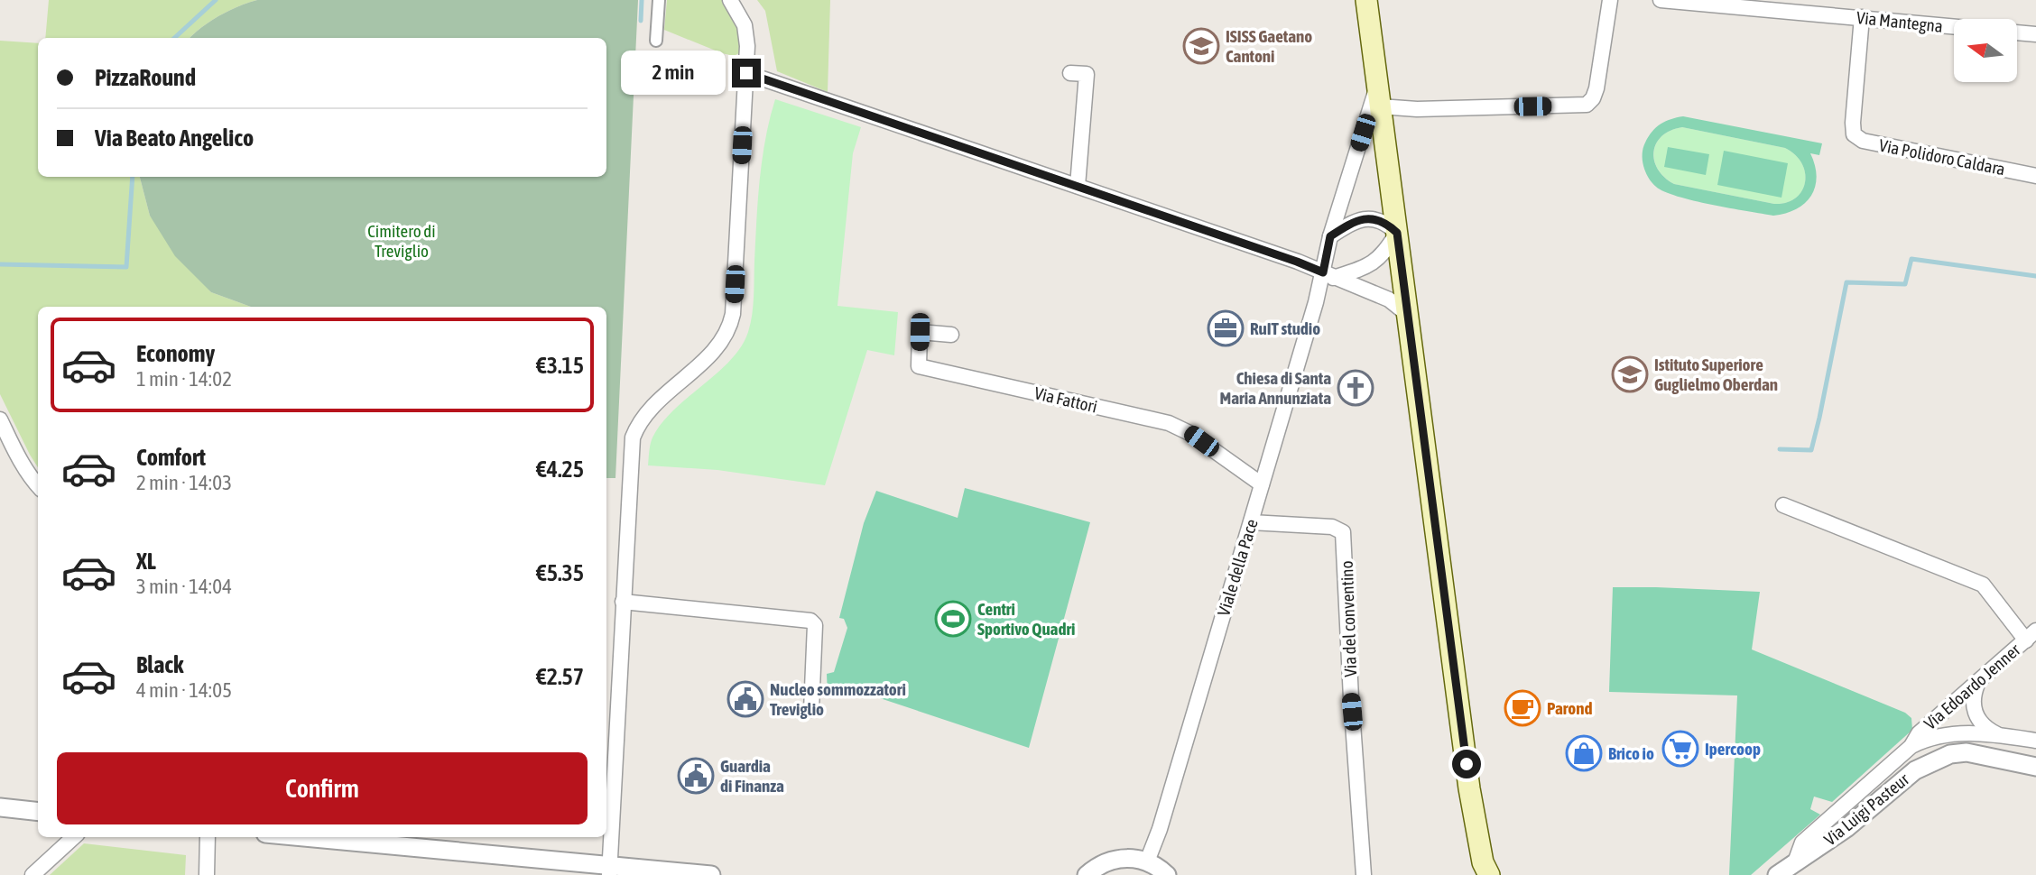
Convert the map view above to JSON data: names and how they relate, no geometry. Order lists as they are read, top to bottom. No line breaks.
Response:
{"streets":{"street":["Via Mantegna","Via Polidoro Caldara","Via Fattori","Viale della Pace","Via del conventino","Via Edoardo Jenner","Via Luigi Pasteur"]},"crossings":[["Via Mantegna","Via Polidoro Caldara"],["Via Fattori","Viale della Pace"],["Viale della Pace","Via del conventino"]],"parks":["Cimitero di Treviglio"],"places":{"school or university":["ISISS Gaetano Cantoni","Istituto Superiore Guglielmo Oberdan"],"office":["RuIT studio"],"church":["Chiesa di Santa Maria Annunziata"],"sports":["Centri Sportivo Quadri"],"public building":["Nucleo sommozzatori Treviglio","Guardia di Finanza"],"cafe":["Parond"],"supermarket":["Ipercoop"],"shop":["Brico io"]},"north":"left","page":{"banner":["PizzaRound","Via Beato Angelico"],"bubble":"2 min","list":[{"name":"Economy","note":"1 min · 14:02","value":"€3.15"},{"name":"Comfort","note":"2 min · 14:03","value":"€4.25"},{"name":"XL","note":"3 min · 14:04","value":"€5.35"},{"name":"Black","note":"4 min · 14:05","value":"€2.57"}],"buttons":"Confirm"}}
